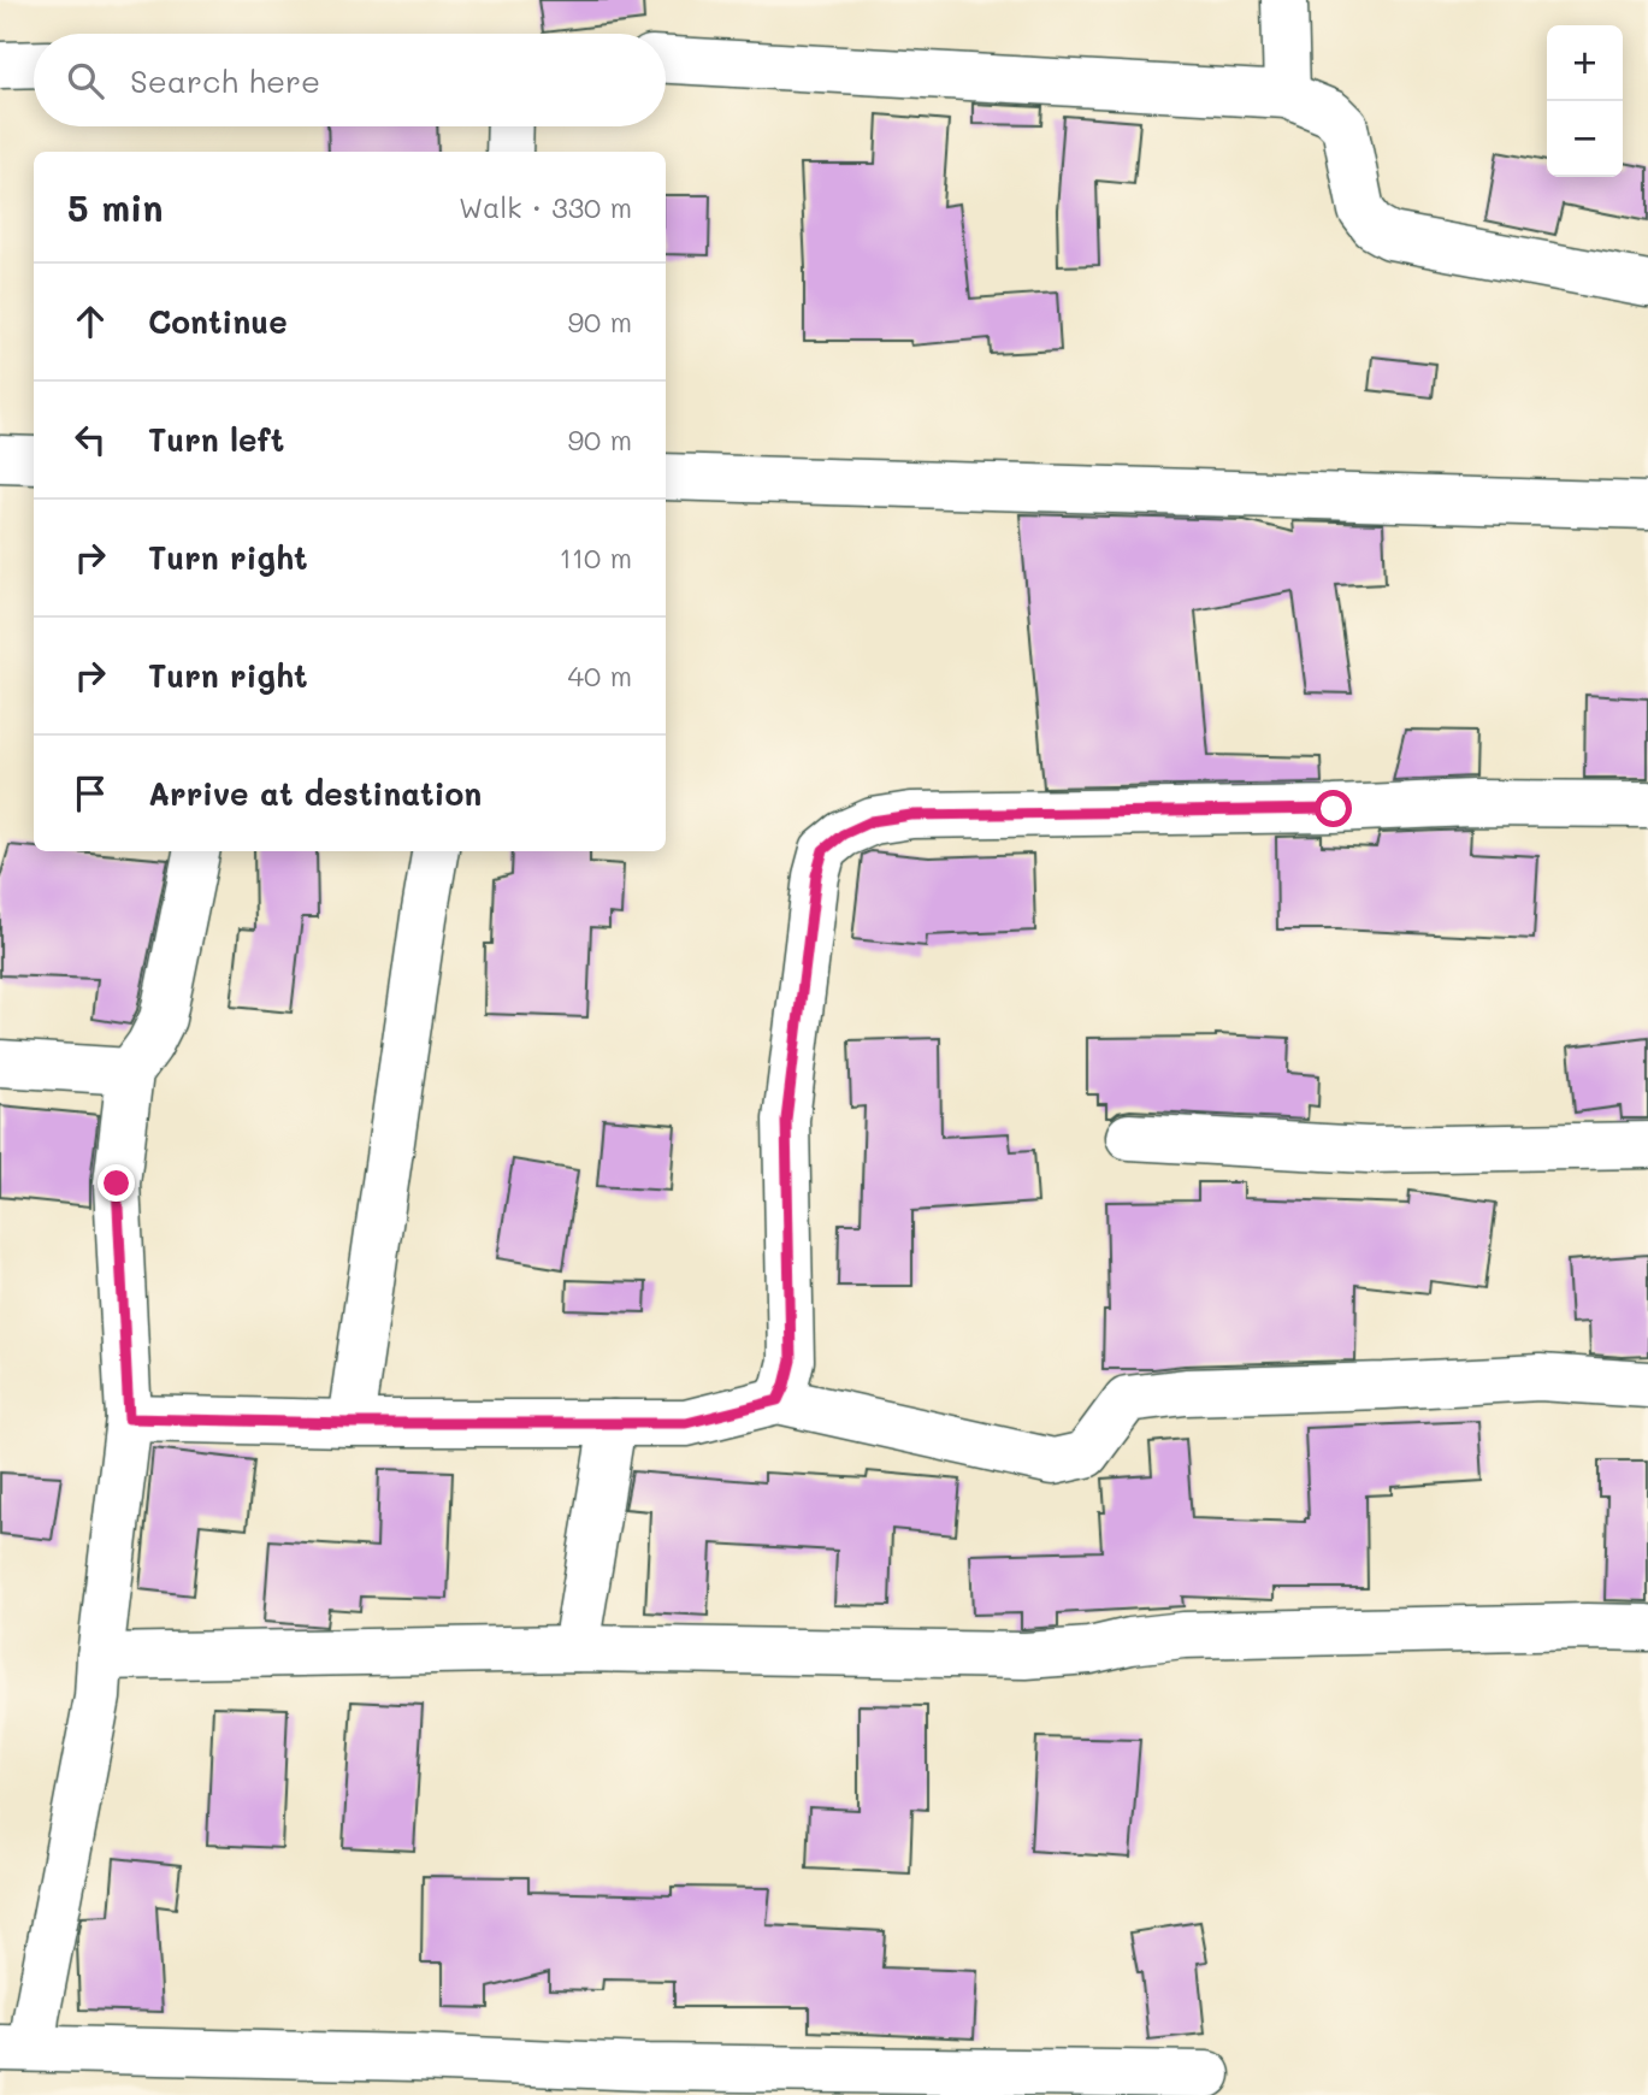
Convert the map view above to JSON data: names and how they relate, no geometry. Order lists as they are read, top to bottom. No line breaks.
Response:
{"page":{"map_buttons":["+","−"],"search":"Search here","heading":["5 min","Walk · 330 m"],"list":[["Continue","90 m"],["Turn left","90 m"],["Turn right","110 m"],["Turn right","40 m"],"Arrive at destination"]}}
